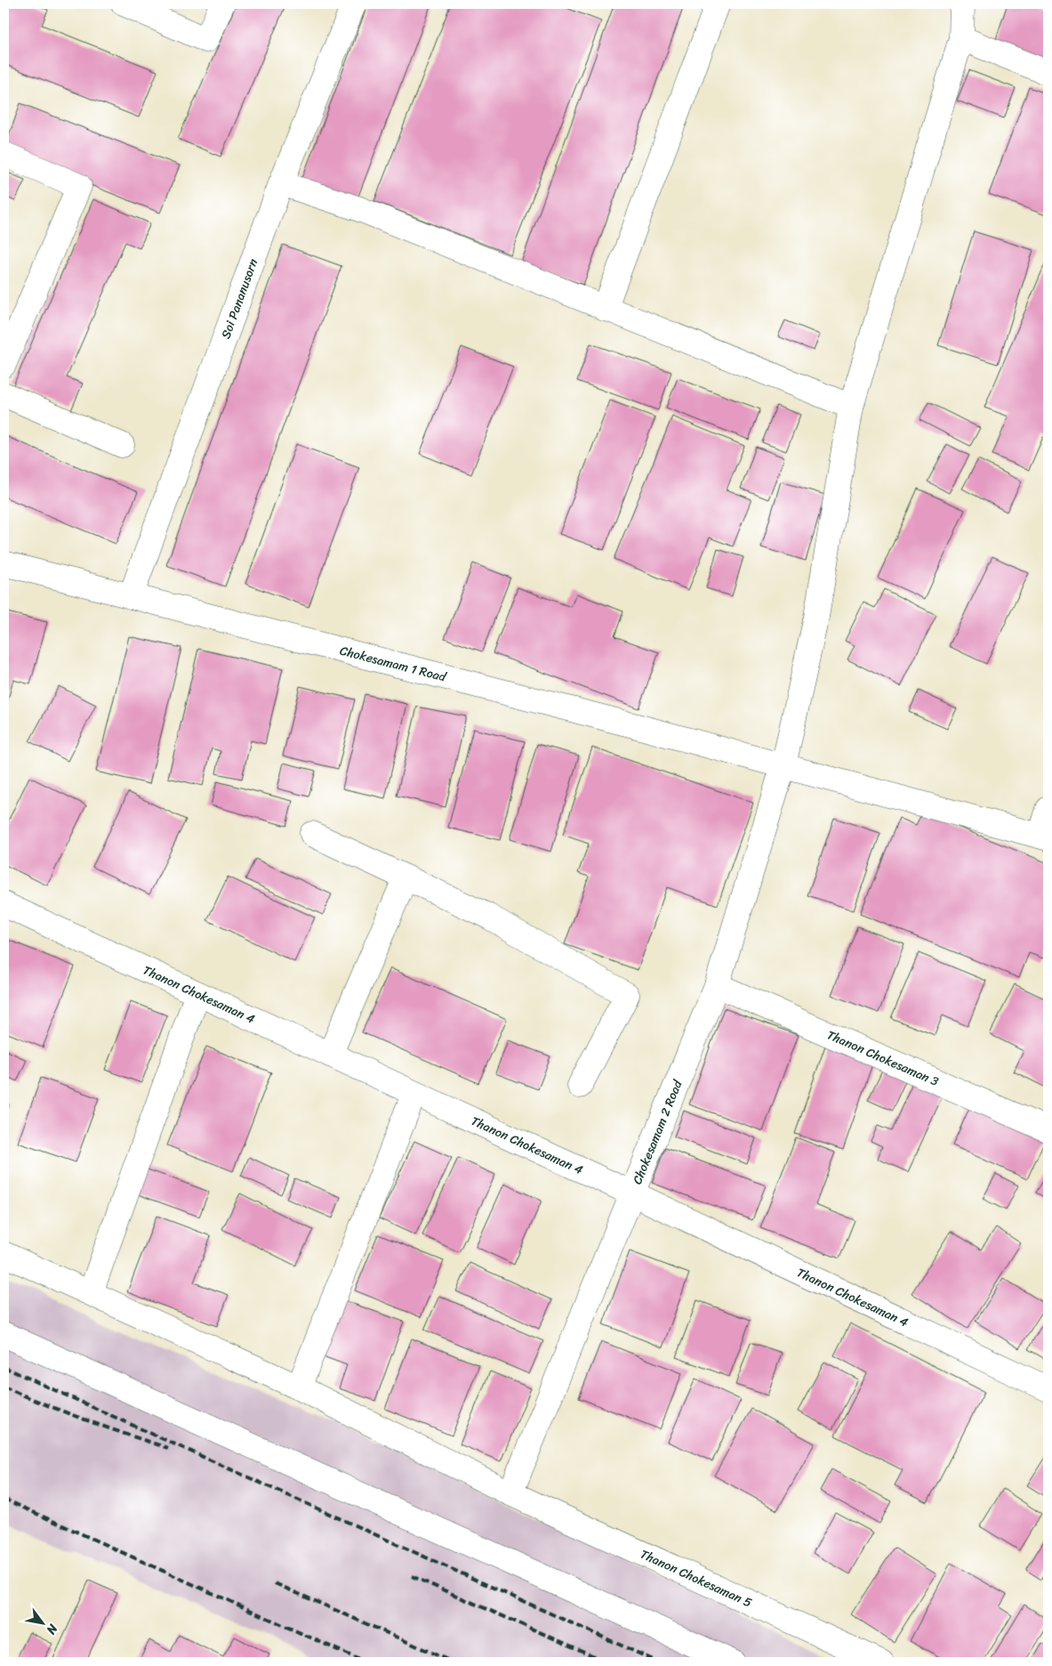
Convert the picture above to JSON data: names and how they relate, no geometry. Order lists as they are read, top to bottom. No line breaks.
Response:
{"streets":{"street":["Soi Pananusorn","Chokesamam 1 Road","Thanon Chokesaman 4","Thanon Chokesaman 3","Chokesamam 2 Road","Thanon Chokesaman 5"]},"crossings":[["Soi Pananusorn","Chokesamam 1 Road"],["Chokesamam 1 Road","Chokesamam 2 Road"],["Thanon Chokesaman 4","Chokesamam 2 Road"],["Thanon Chokesaman 3","Chokesamam 2 Road"],["Chokesamam 2 Road","Thanon Chokesaman 5"]],"north":"bottom right"}
